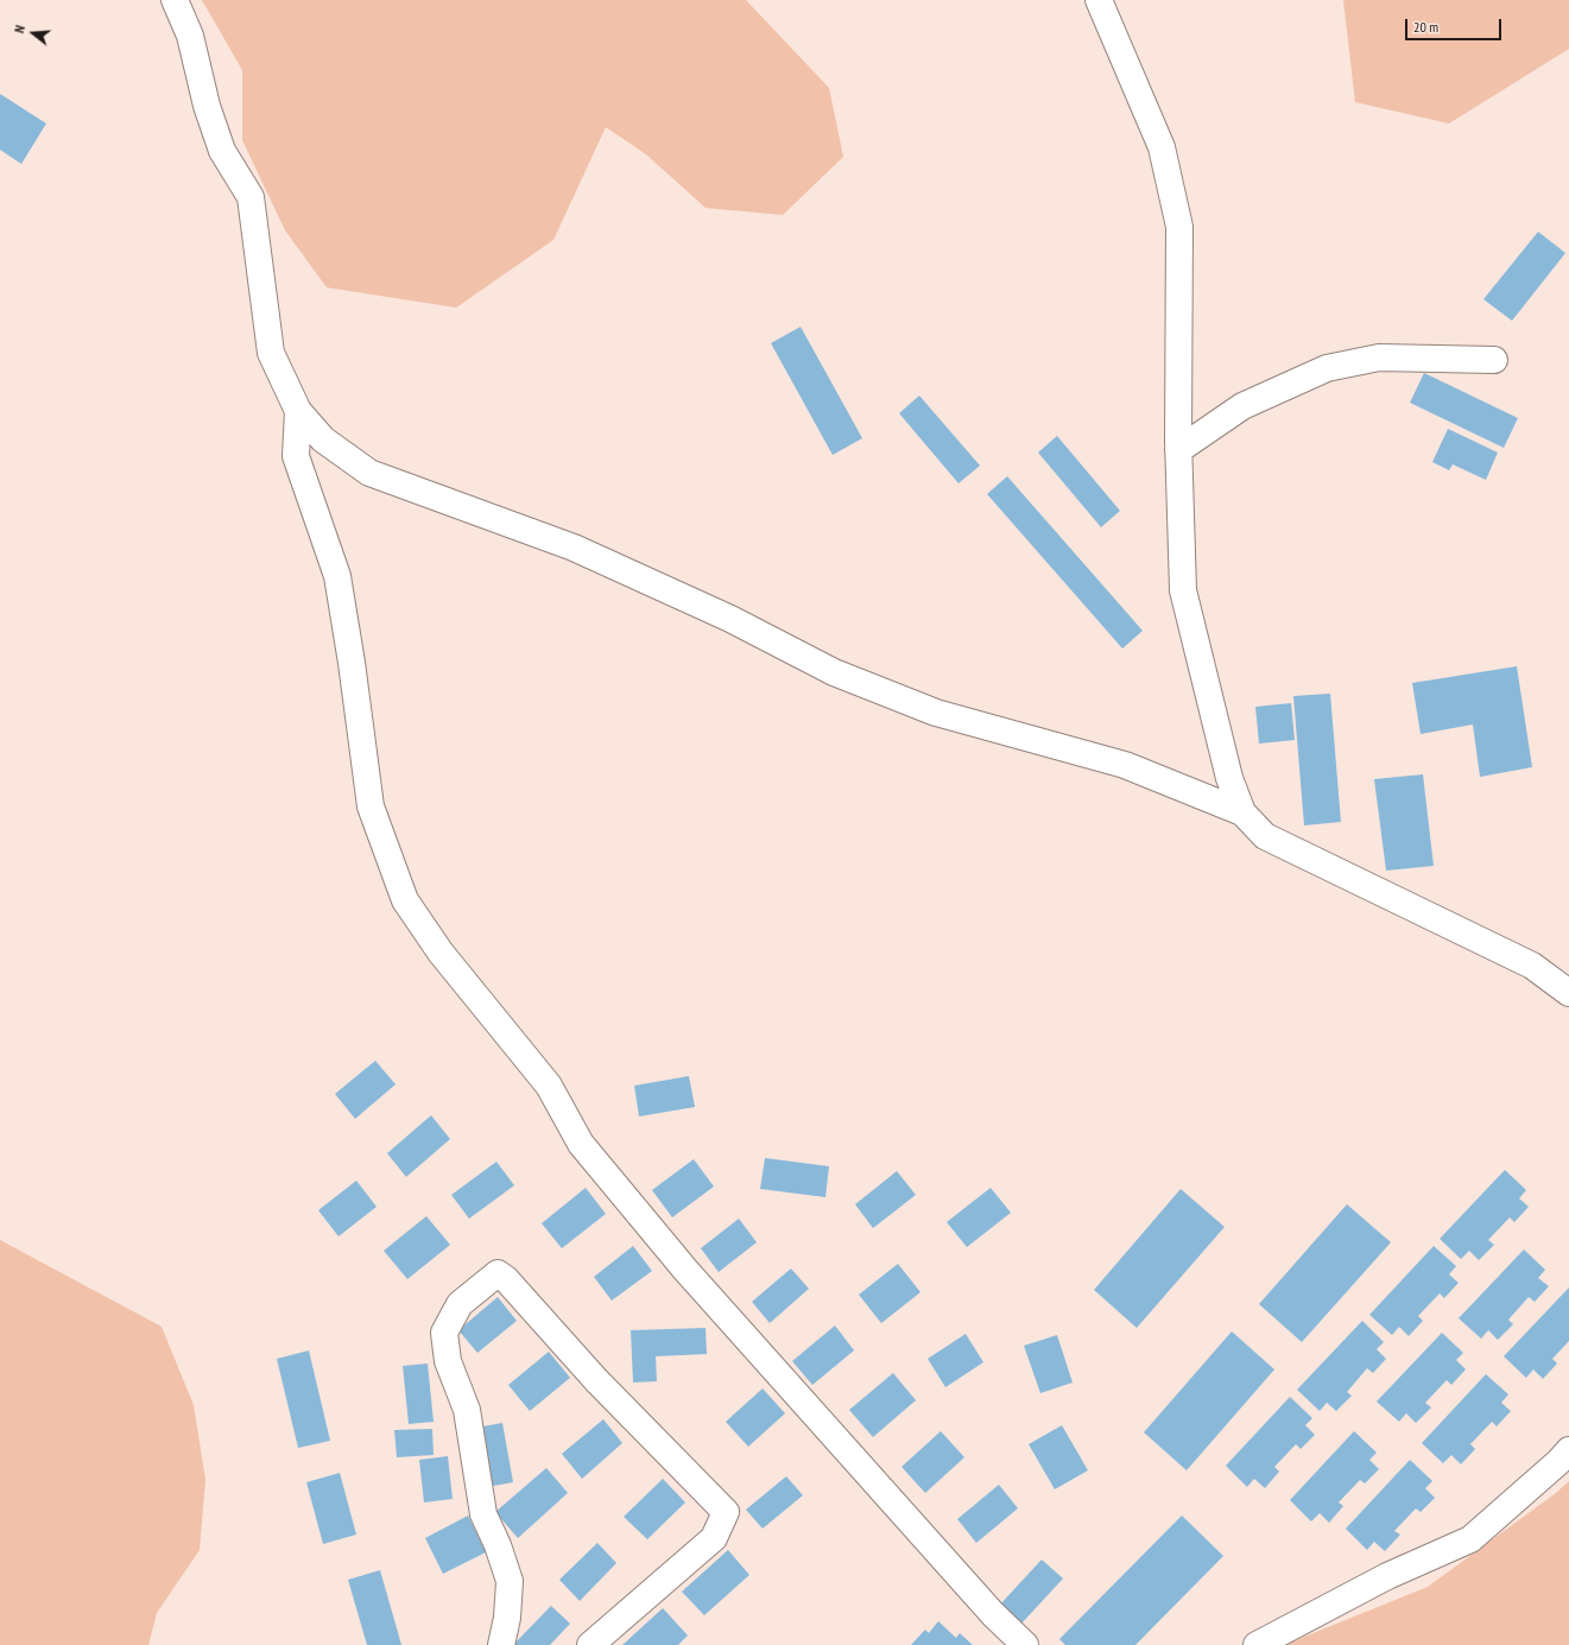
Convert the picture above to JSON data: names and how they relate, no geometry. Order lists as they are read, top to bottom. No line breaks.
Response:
{"scale_bar":"20 m","north":"left"}
